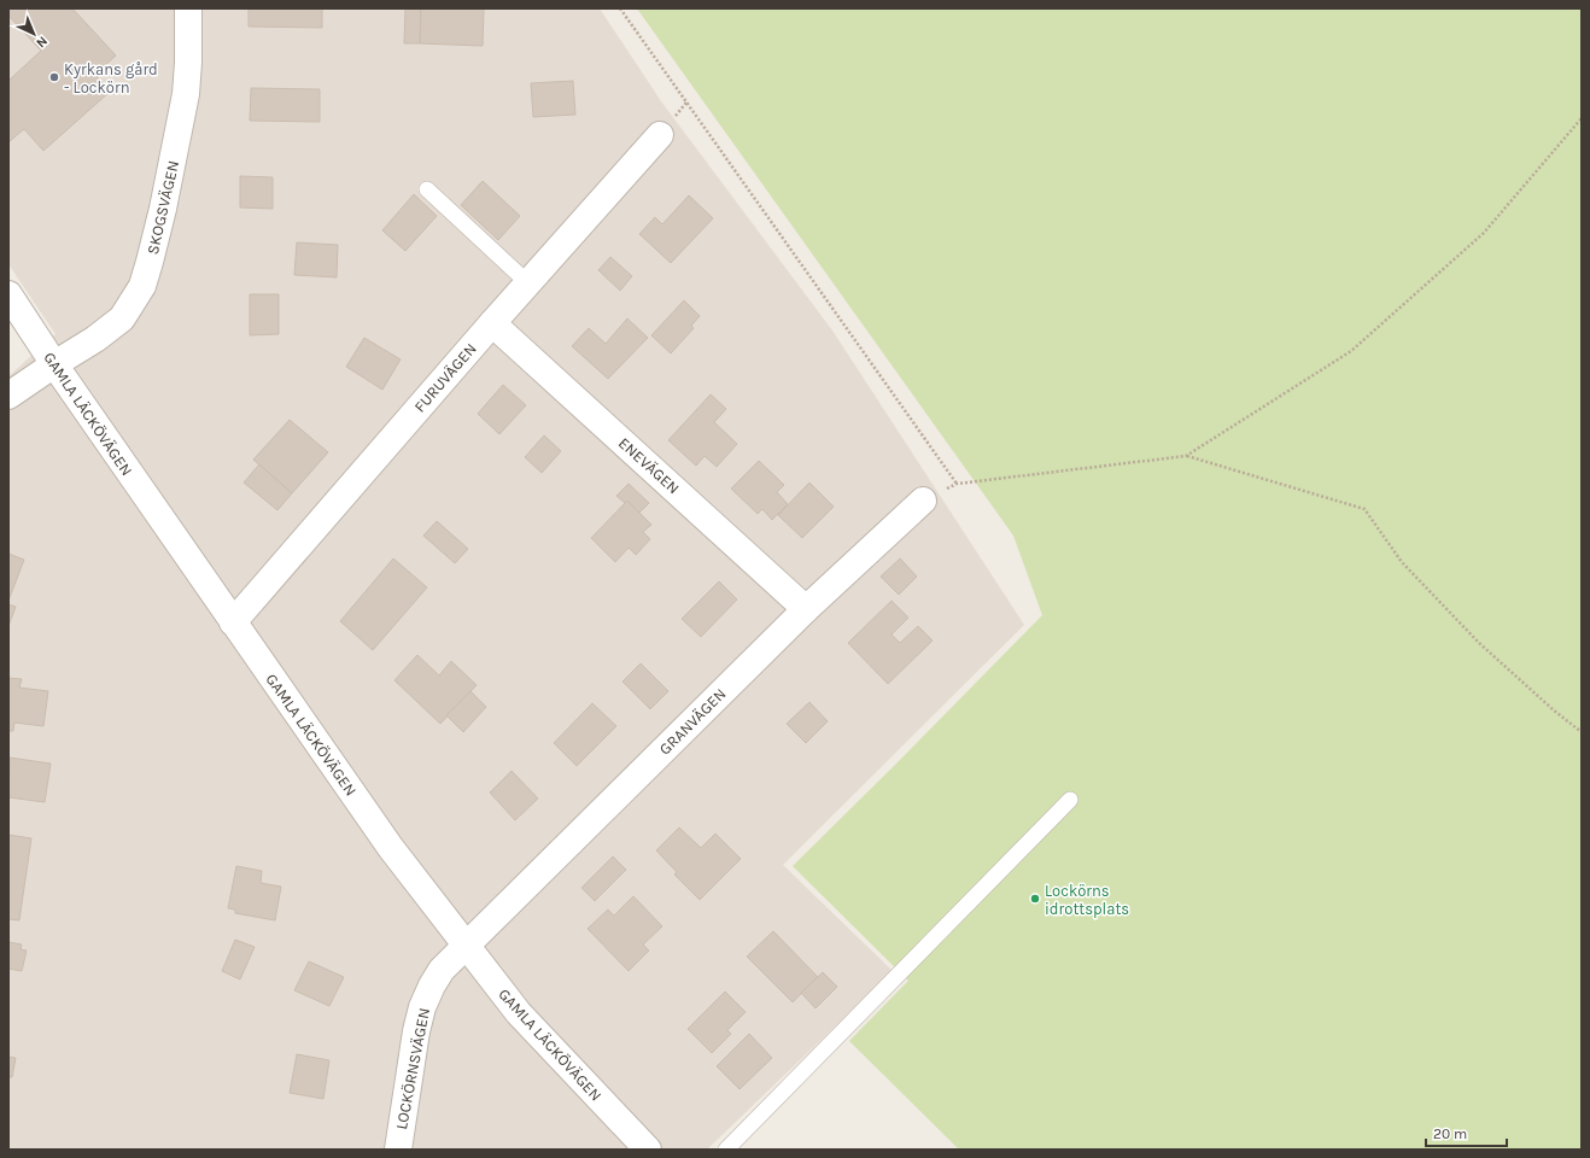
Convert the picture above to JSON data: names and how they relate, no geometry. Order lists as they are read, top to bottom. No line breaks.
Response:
{"streets":{"street":["SKOGSVÄGEN","FURUVÄGEN","GAMLA LÄCKÖVÄGEN","ENEVÄGEN","GRANVÄGEN","LOCKÖRNSVÄGEN"]},"crossings":[["SKOGSVÄGEN","GAMLA LÄCKÖVÄGEN"],["FURUVÄGEN","GAMLA LÄCKÖVÄGEN"],["FURUVÄGEN","ENEVÄGEN"],["GAMLA LÄCKÖVÄGEN","GRANVÄGEN"],["GAMLA LÄCKÖVÄGEN","LOCKÖRNSVÄGEN"],["ENEVÄGEN","GRANVÄGEN"],["GRANVÄGEN","LOCKÖRNSVÄGEN"]],"places":["Kyrkans gård - Lockörn","Lockörns idrottsplats"],"scale_bar":"20 m","north":"bottom right"}
